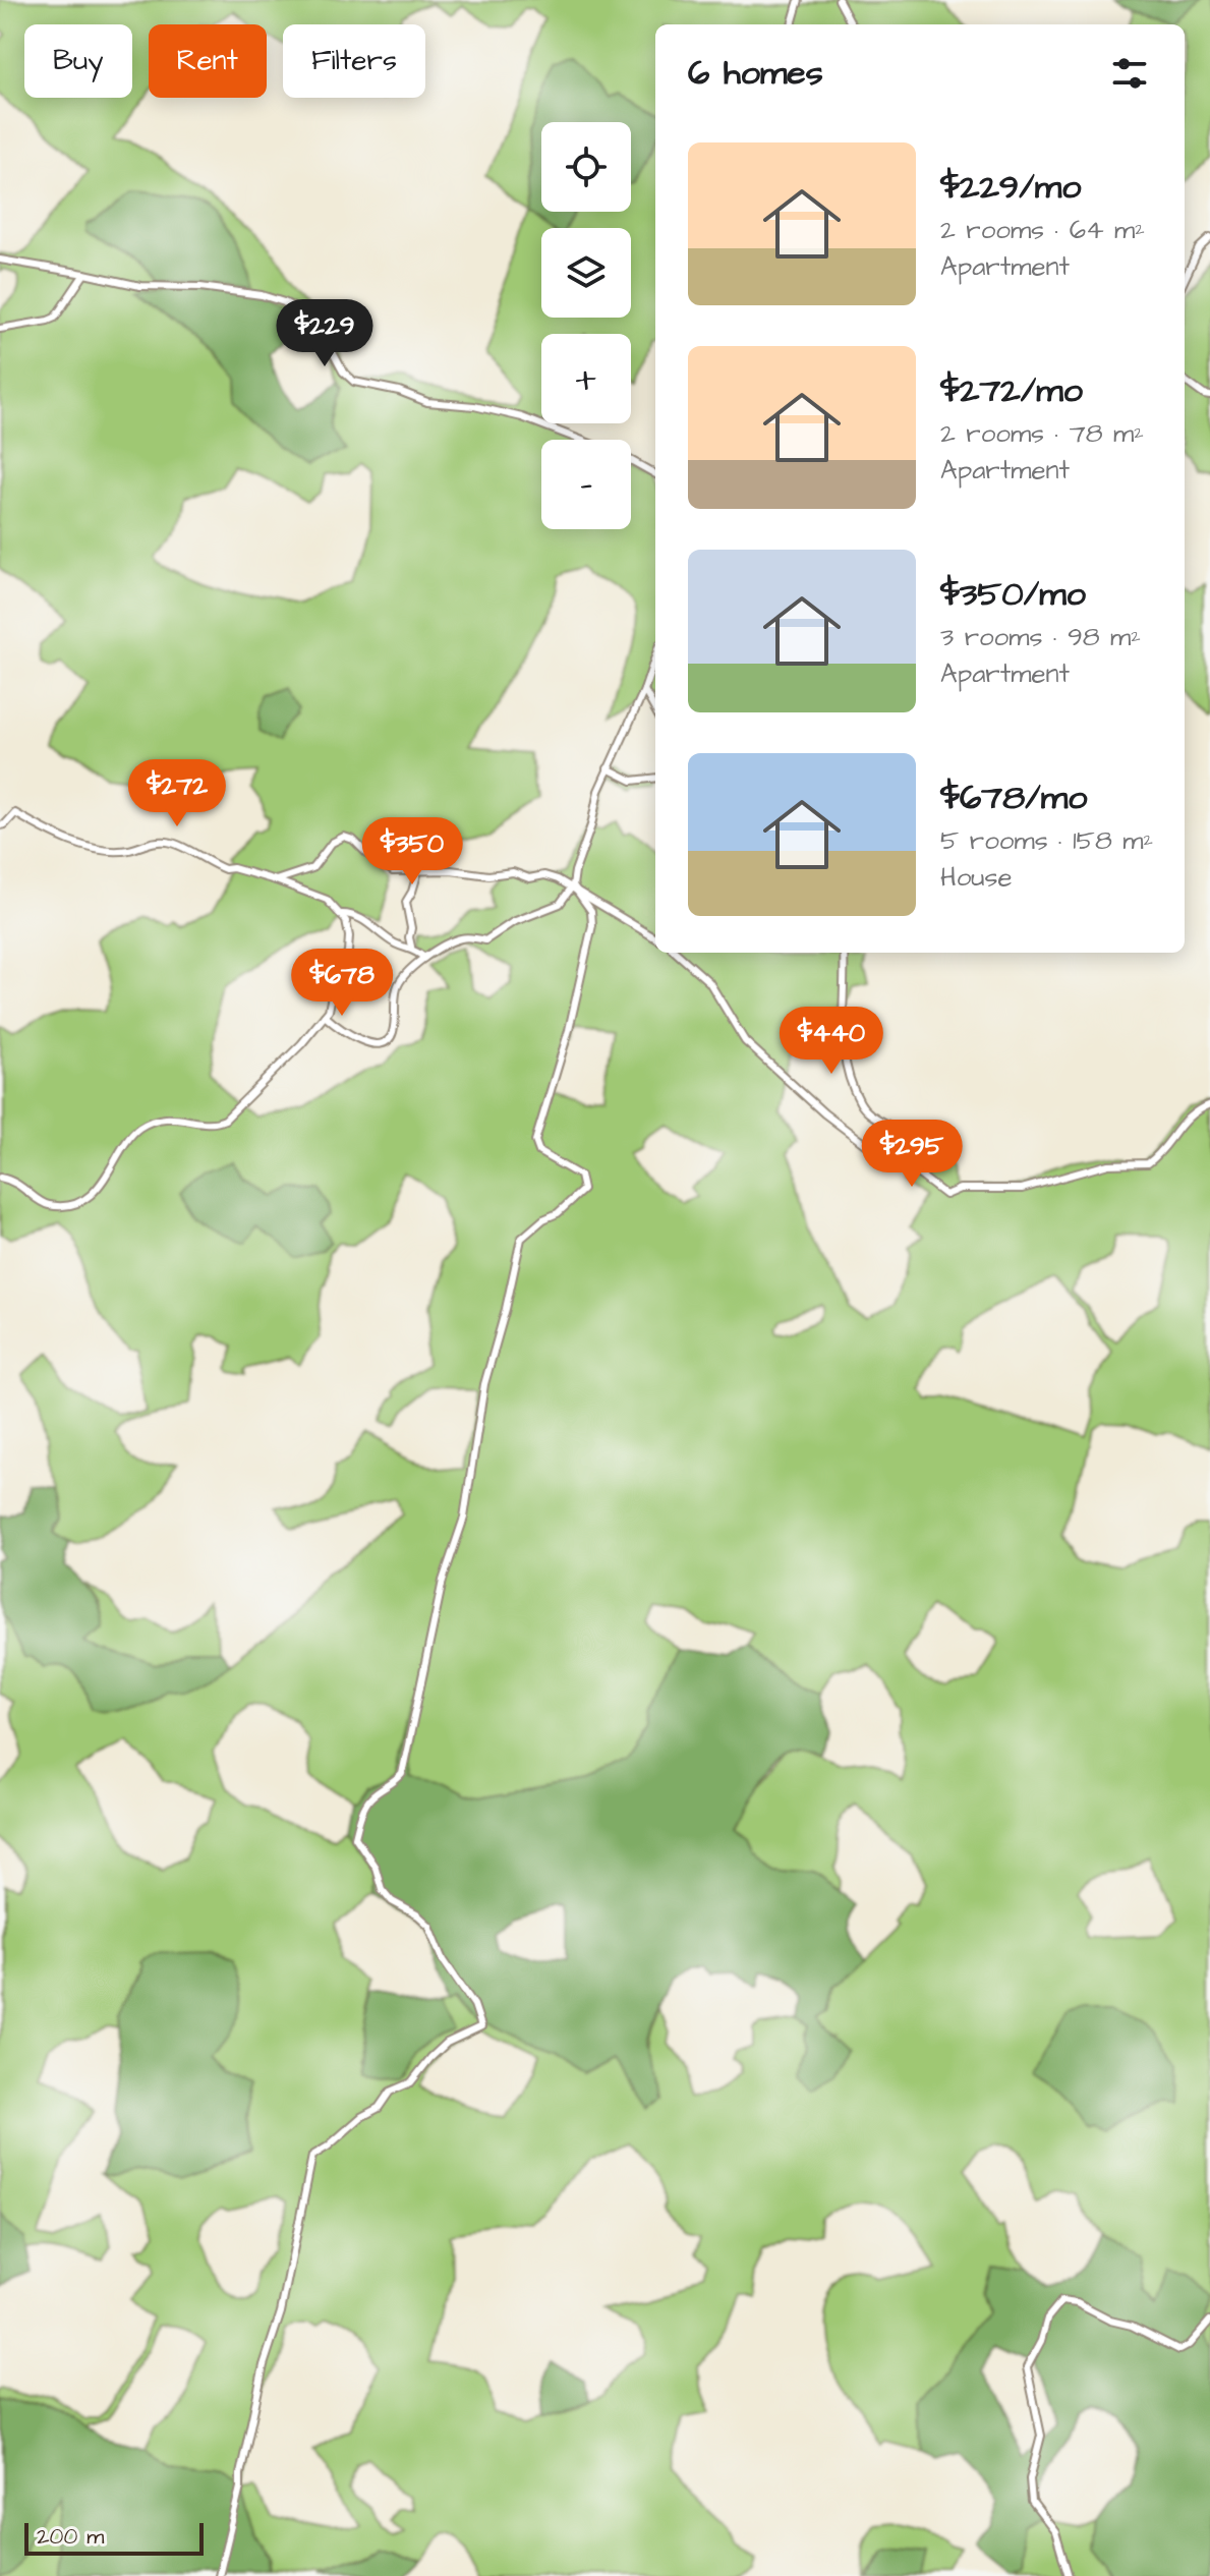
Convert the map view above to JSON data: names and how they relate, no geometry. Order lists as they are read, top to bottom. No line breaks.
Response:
{"scale_bar":"200 m","page":{"chip":["Buy","Rent","Filters"],"heading":"6 homes","map_buttons":["+","−"],"list":[{"name":"$229/mo","note":"2 rooms · 64 m² · Apartment"},{"name":"$272/mo","note":"2 rooms · 78 m² · Apartment"},{"name":"$350/mo","note":"3 rooms · 98 m² · Apartment"},{"name":"$678/mo","note":"5 rooms · 158 m² · House"}],"price":["$229","$272","$350","$678","$440","$295"],"scale":"200 m"}}
